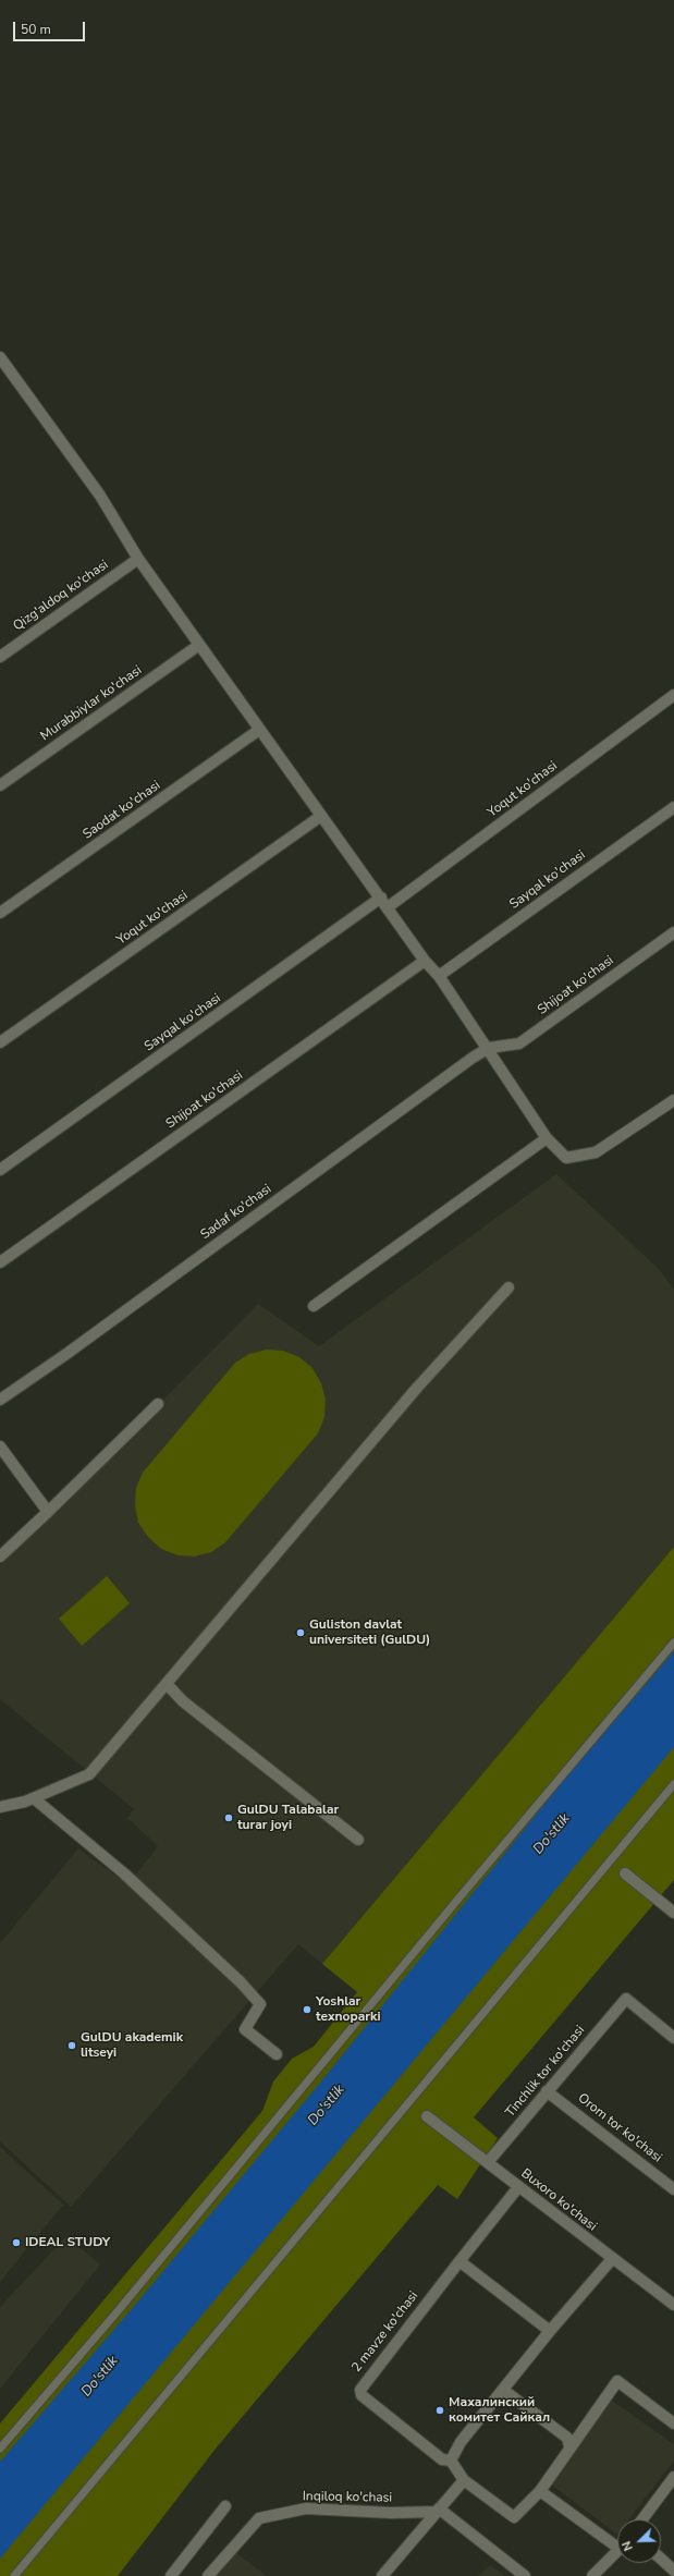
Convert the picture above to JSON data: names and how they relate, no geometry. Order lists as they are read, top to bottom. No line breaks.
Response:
{"streets":{"street":["Qizg'aldoq ko'chasi","Murabbiylar ko'chasi","Yoqut ko'chasi","Saodat ko'chasi","Sayqal ko'chasi","Shijoat ko'chasi","Sadaf ko'chasi","Tinchlik tor ko'chasi","Orom tor ko'chasi","Buxoro ko'chasi","2 mavze ko'chasi","Inqiloq ko'chasi"]},"crossings":[["Shijoat ko'chasi","Sadaf ko'chasi"],["Tinchlik tor ko'chasi","Orom tor ko'chasi"],["Tinchlik tor ko'chasi","Buxoro ko'chasi"],["Buxoro ko'chasi","2 mavze ko'chasi"]],"water":["Do'stlik"],"places":["Guliston davlat universiteti (GulDU)","GulDU Talabalar turar joyi","Yoshlar texnoparki","GulDU akademik litseyi","IDEAL STUDY","Махалинский комитет Сайкал"],"scale_bar":"50 m","north":"bottom left"}
